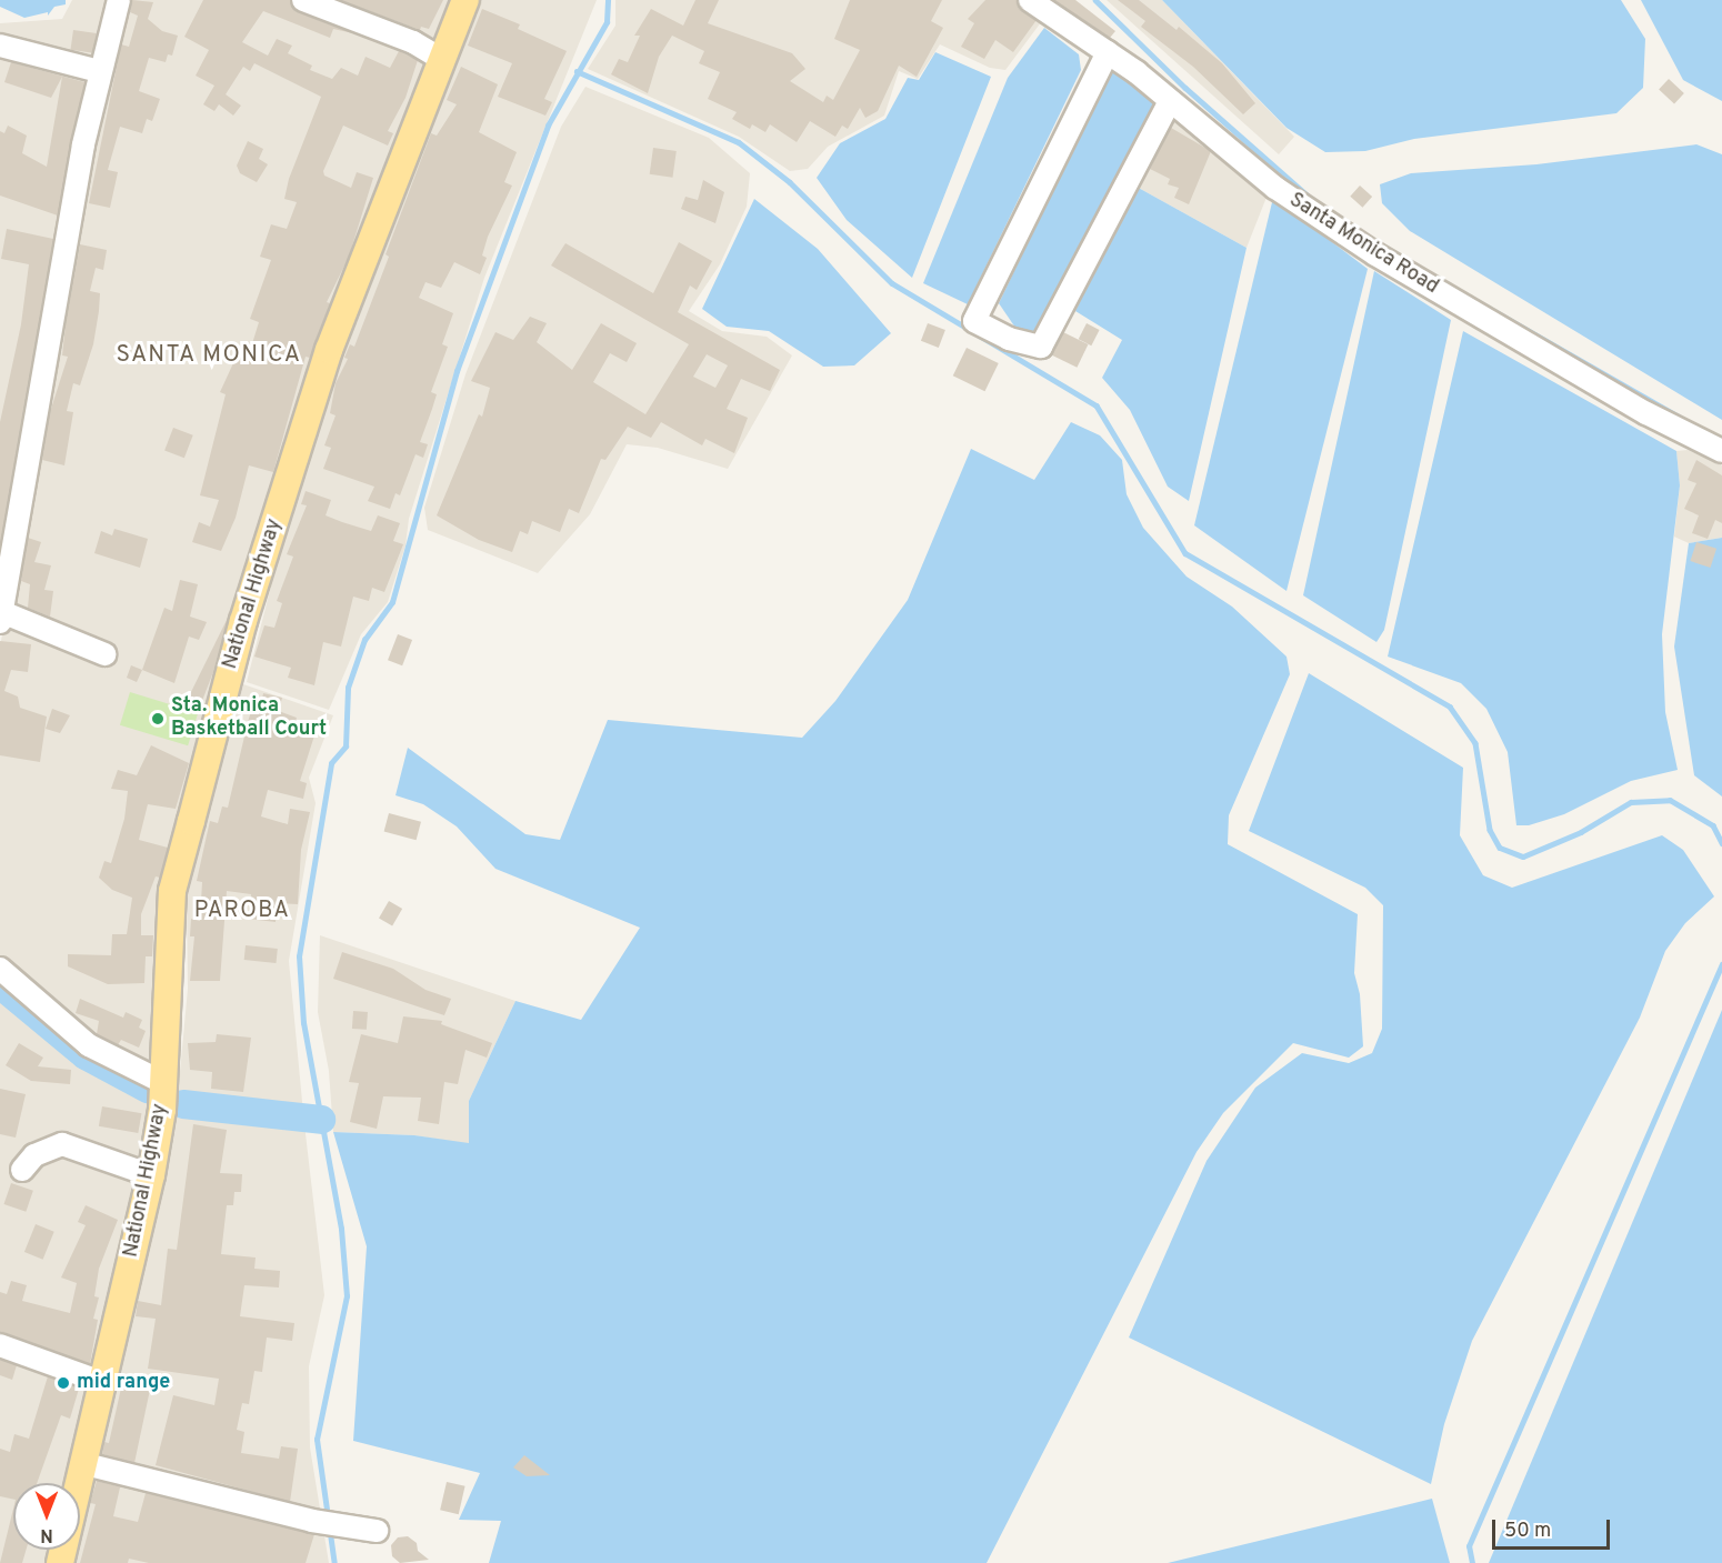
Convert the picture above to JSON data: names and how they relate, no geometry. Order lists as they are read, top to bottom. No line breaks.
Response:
{"streets":{"main road":["National Highway"],"street":["Santa Monica Road"]},"districts":["SANTA MONICA","PAROBA"],"places":["Sta. Monica Basketball Court","mid range"],"scale_bar":"50 m","north":"bottom"}
